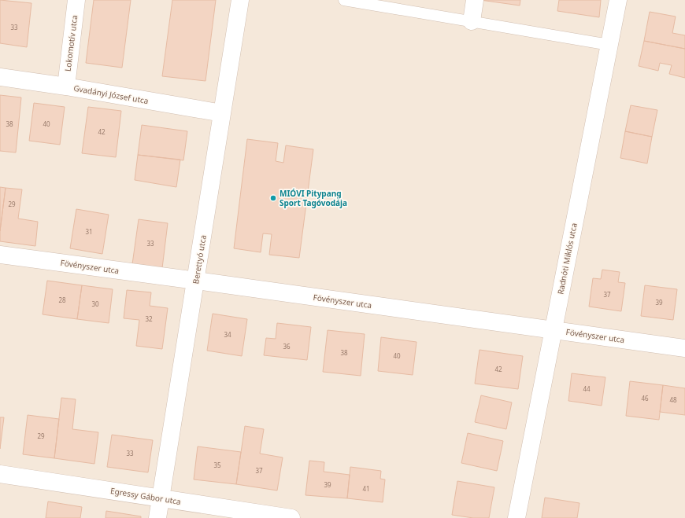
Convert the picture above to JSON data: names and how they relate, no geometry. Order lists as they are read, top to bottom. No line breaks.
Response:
{"streets":{"street":["Lokomotív utca","Gvadányi József utca","Radnóti Miklós utca","Berettyó utca","Fövényszer utca","Egressy Gábor utca"]},"crossings":[["Lokomotív utca","Gvadányi József utca"],["Gvadányi József utca","Berettyó utca"],["Radnóti Miklós utca","Fövényszer utca"],["Berettyó utca","Fövényszer utca"],["Berettyó utca","Egressy Gábor utca"]],"places":["MIÓVI Pitypang Sport Tagóvodája"],"house_numbers":["33","38","40","42","29","31","33","37","28","39","30","32","34","36","38","40","42","44","46","48","29","33","35","37","39","41"]}
